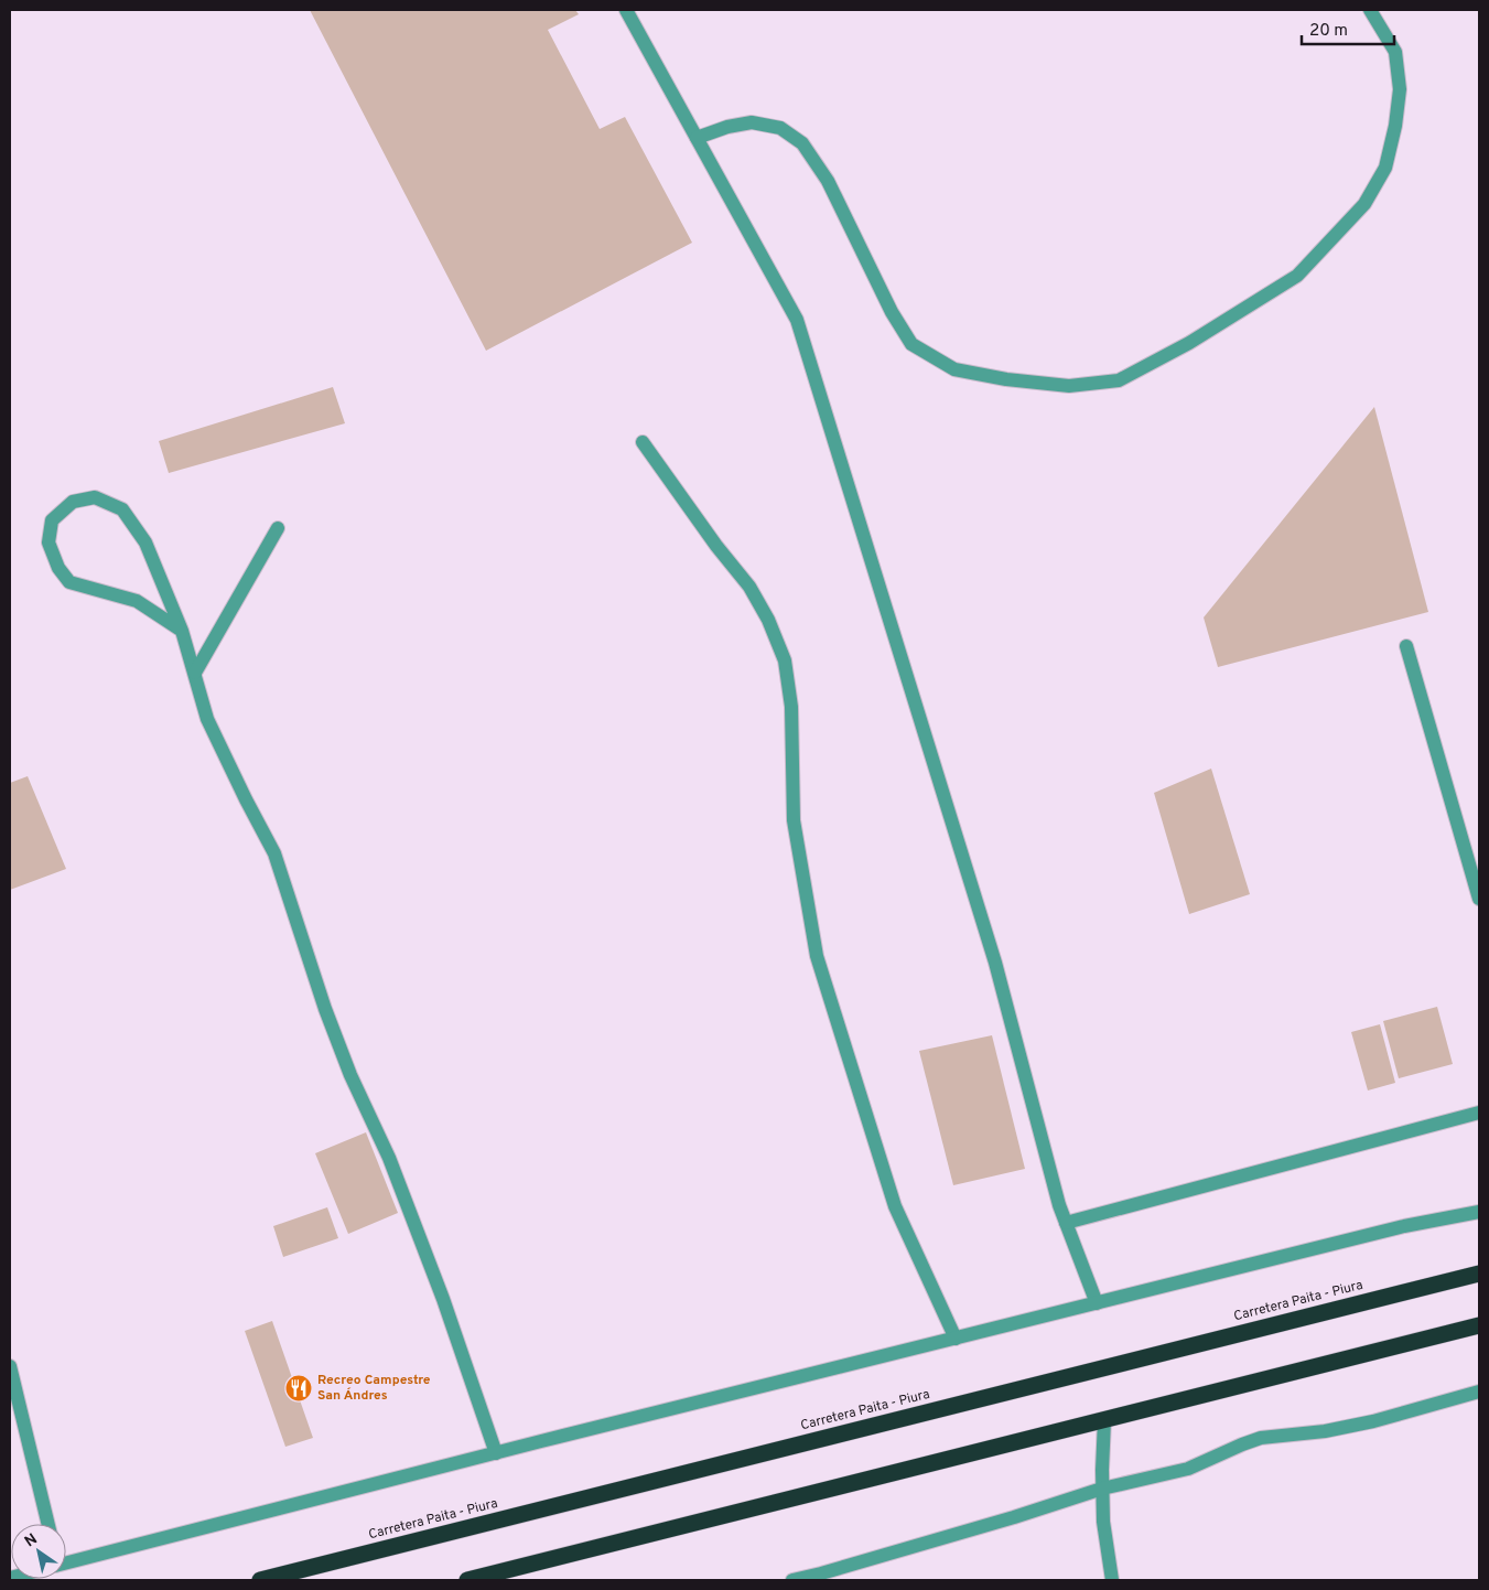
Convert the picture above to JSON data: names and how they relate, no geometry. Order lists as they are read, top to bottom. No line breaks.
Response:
{"streets":{"highway":["Carretera Paita - Piura"]},"places":{"restaurant":["Recreo Campestre San Ándres"]},"scale_bar":"20 m","north":"top left"}
